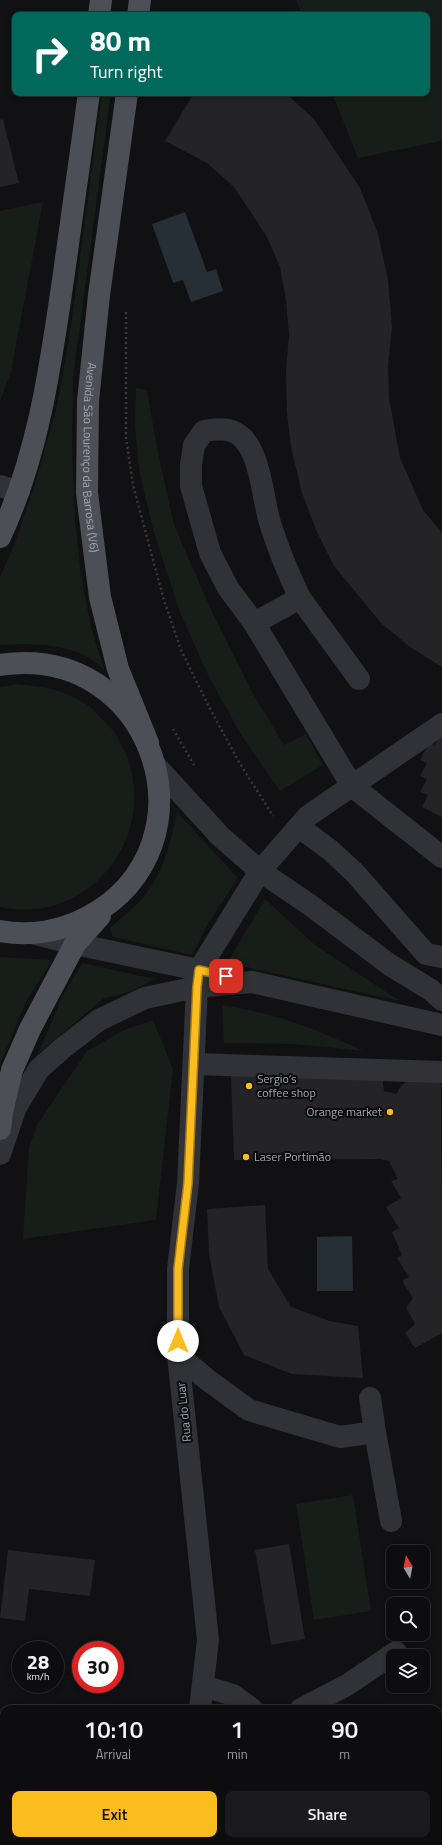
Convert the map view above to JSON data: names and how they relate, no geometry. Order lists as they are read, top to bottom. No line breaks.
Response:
{"streets":{"main road":["Avenida São Lourenço da Barrosa (V6)"],"street":["Rua do Luar"]},"places":["Sergio’s coffee shop","Orange market","Laser Portimão"],"north":"top","page":{"turn":["80 m","Turn right"],"speed":"28 km/h","limit":"30","eta":["10:10","Arrival","1","min","90","m"],"buttons":["Exit","Share"]}}
